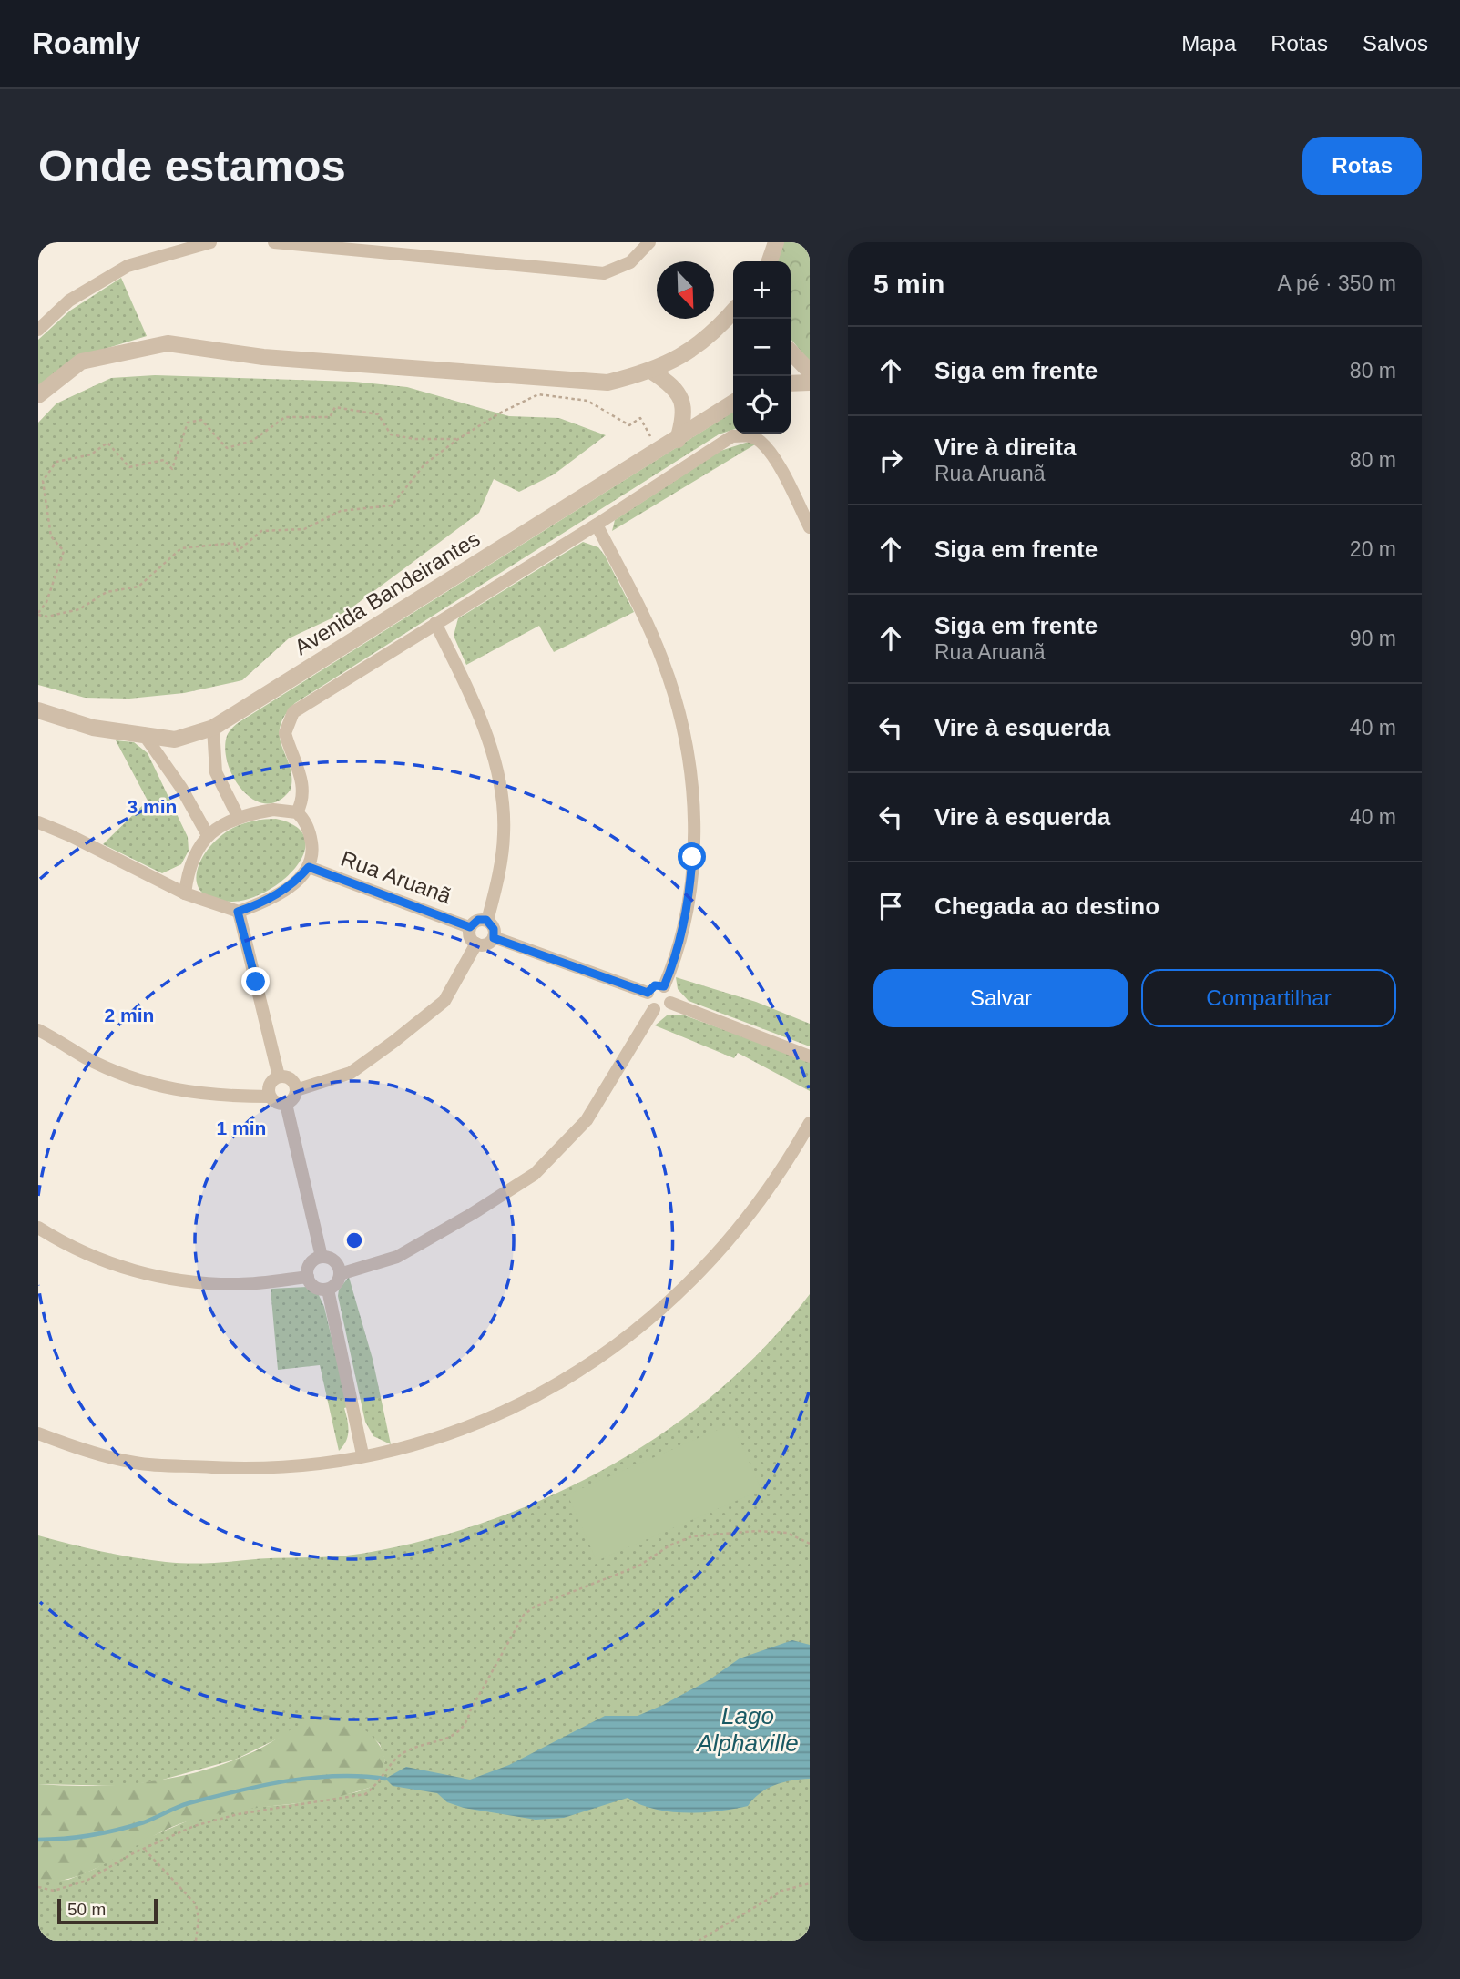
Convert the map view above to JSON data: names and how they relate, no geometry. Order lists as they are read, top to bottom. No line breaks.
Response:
{"streets":{"street":["Avenida Bandeirantes","Rua Aruanã"]},"water":["Lago Alphaville"],"scale_bar":"50 m","north":"bottom right","page":{"header":"Roamly","nav":["Mapa","Rotas","Salvos"],"buttons":["Rotas",["Salvar","Compartilhar"]],"title":"Onde estamos","heading":["5 min","A pé · 350 m"],"map_buttons":["+","−"],"list":[["Siga em frente","80 m"],["Vire à direita","Rua Aruanã","80 m"],["Siga em frente","20 m"],["Siga em frente","Rua Aruanã","90 m"],["Vire à esquerda","40 m"],["Vire à esquerda","40 m"],"Chegada ao destino"],"scale":"50 m"},"rings":["3 min","2 min","1 min"]}
